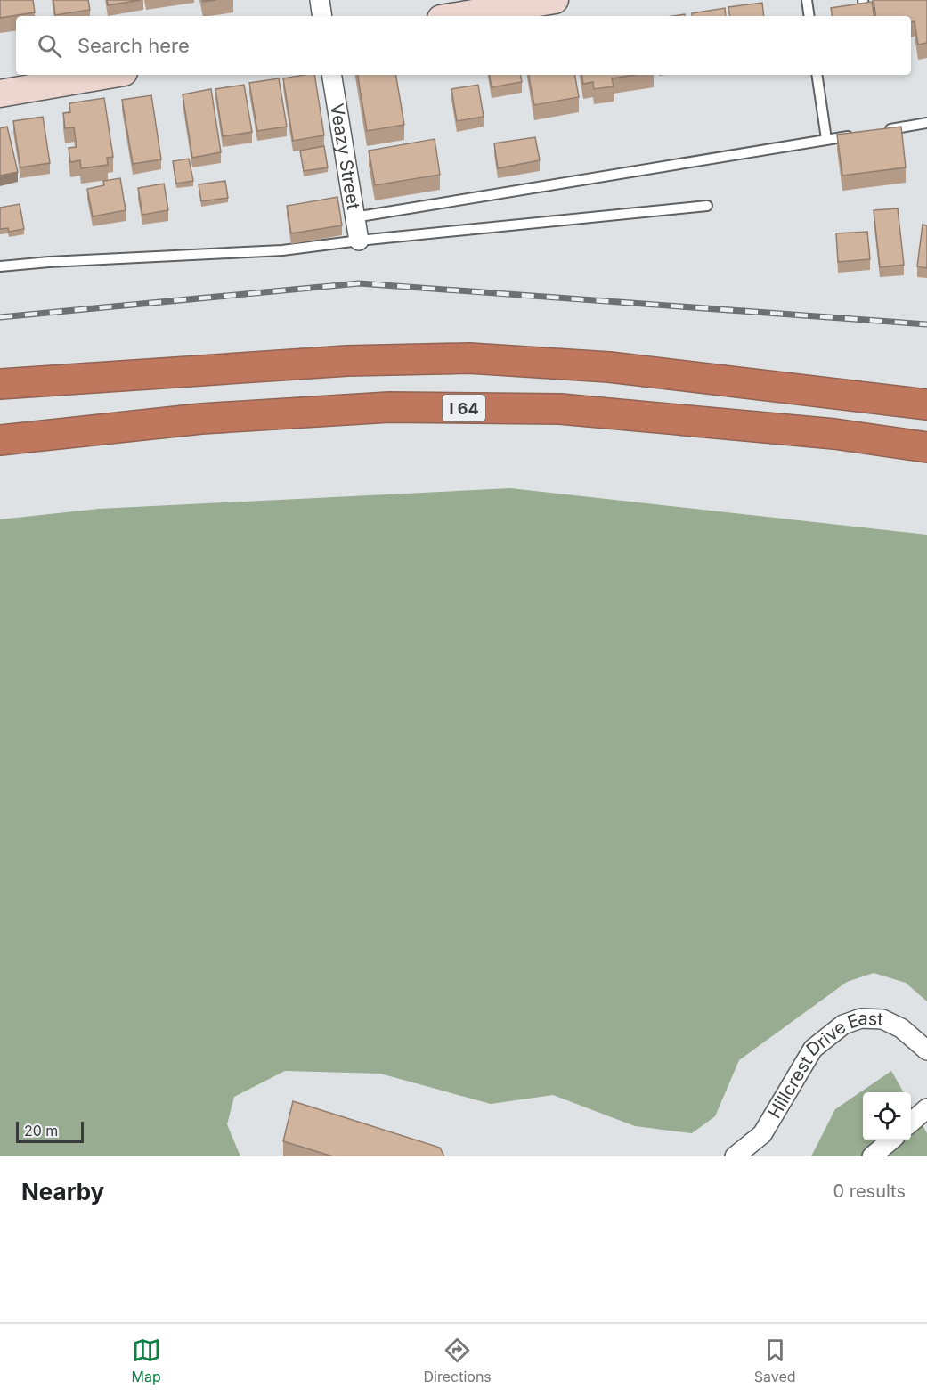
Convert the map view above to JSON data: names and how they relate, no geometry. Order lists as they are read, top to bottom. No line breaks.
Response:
{"streets":{"highway":["I 64"],"street":["Veazy Street","Hillcrest Drive East"]},"scale_bar":"20 m","page":{"search":"Search here","scale":"20 m","heading":["Nearby","0 results"],"nav":["Map","Directions","Saved"]}}
